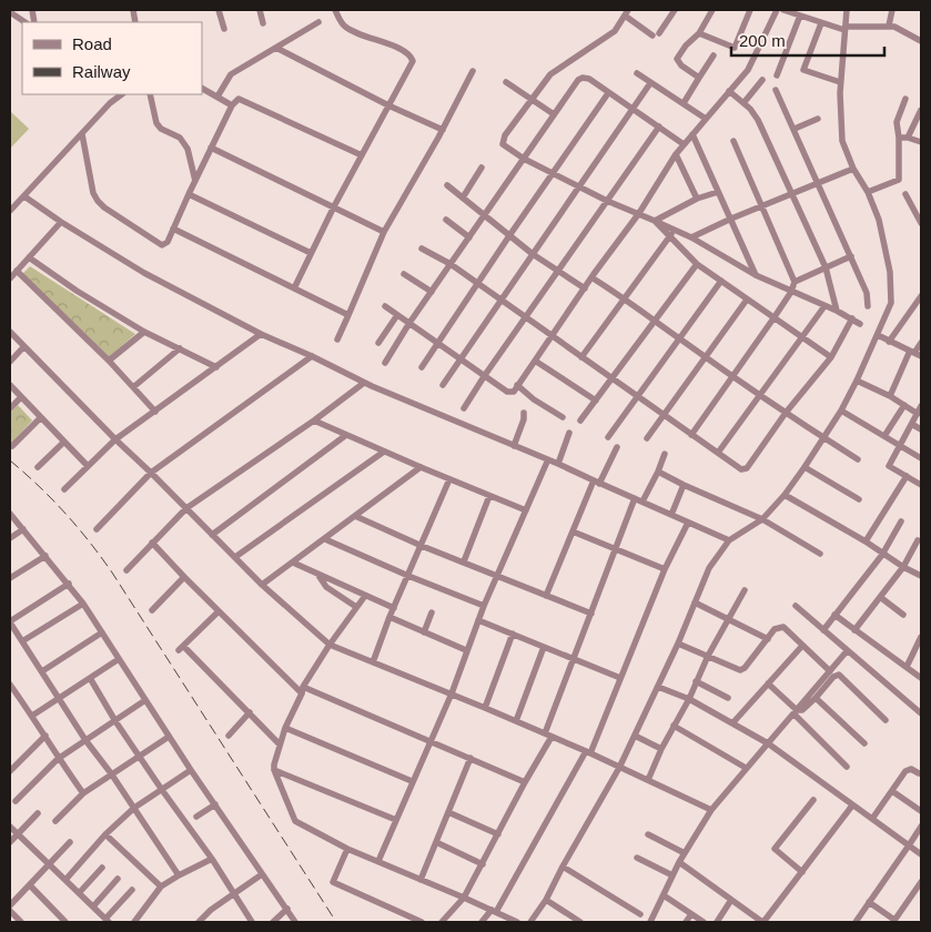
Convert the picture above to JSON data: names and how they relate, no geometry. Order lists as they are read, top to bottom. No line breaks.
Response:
{"legend":["Road","Railway"],"scale_bar":"200 m"}
